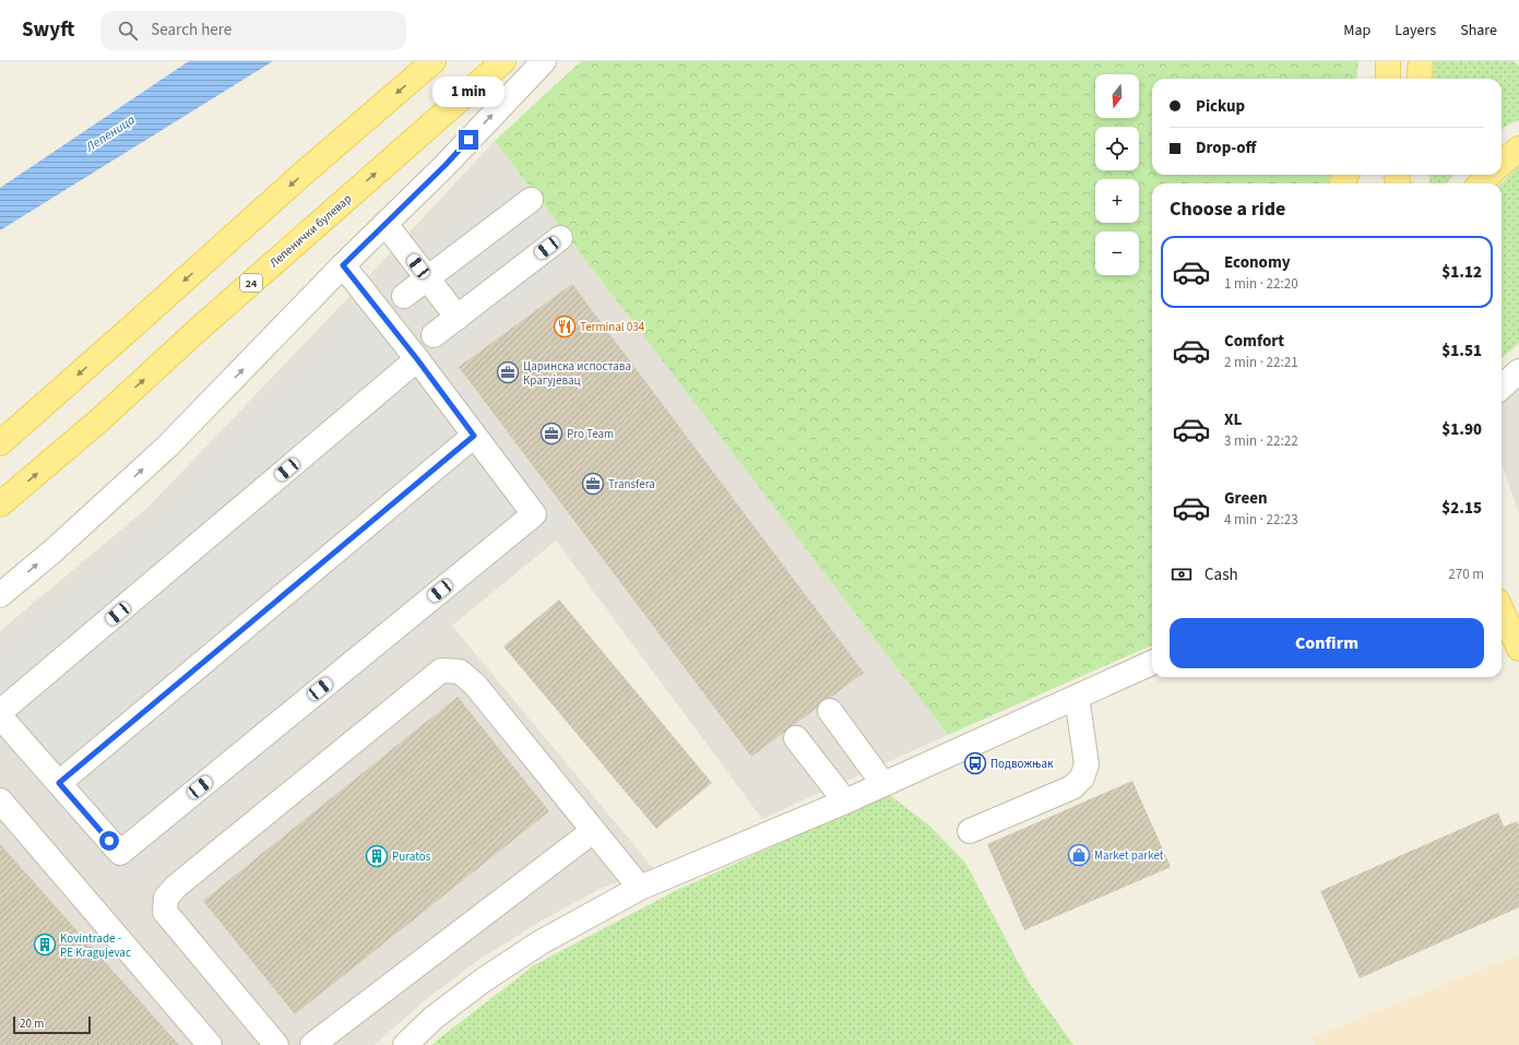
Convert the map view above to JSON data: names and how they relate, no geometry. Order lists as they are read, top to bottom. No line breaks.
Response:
{"streets":{"main road":["Лепенички булевар","24"]},"water":["Лепеница"],"places":{"restaurant":["Terminal 034"],"office":["Царинска испостава Крагујевац","Pro Team","Transfera"],"bus stop":["Подвожњак"],"shop":["Market parket"],"building":["Puratos","Kovintrade - PE Kragujevac"]},"scale_bar":"20 m","north":"bottom","page":{"header":"Swyft","search":"Search here","nav":["Map","Layers","Share"],"map_buttons":["+","−"],"bubble":"1 min","banner":["Pickup","Drop-off"],"heading":"Choose a ride","list":[{"name":"Economy","note":"1 min · 22:20","value":"$1.12"},{"name":"Comfort","note":"2 min · 22:21","value":"$1.51"},{"name":"XL","note":"3 min · 22:22","value":"$1.90"},{"name":"Green","note":"4 min · 22:23","value":"$2.15"}],"pay":["Cash","270 m"],"buttons":"Confirm","scale":"20 m"}}
